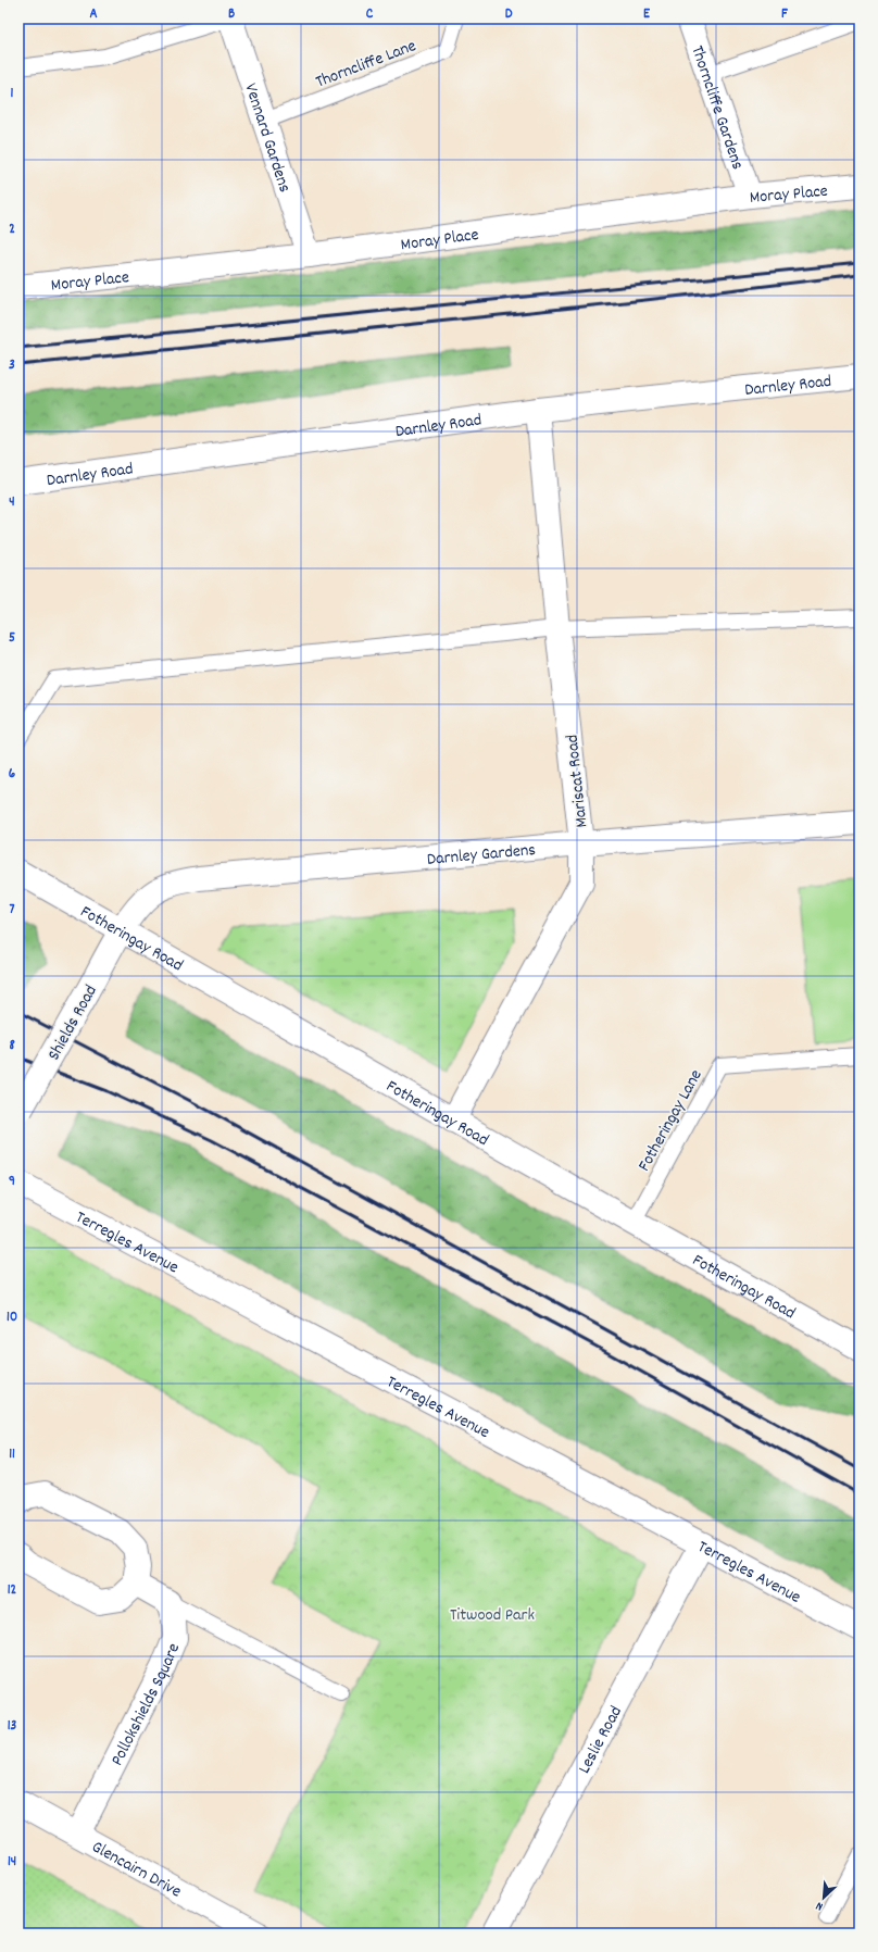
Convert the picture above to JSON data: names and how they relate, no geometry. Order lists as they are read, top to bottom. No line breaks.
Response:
{"streets":{"street":["Thorncliffe Gardens","Vennard Gardens","Moray Place","Darnley Road","Mariscat Road","Darnley Gardens","Fotheringay Road","Shields Road","Terregles Avenue","Pollokshields Square","Leslie Road","Glencairn Drive"],"lane":["Thorncliffe Lane","Fotheringay Lane"]},"crossings":[["Thorncliffe Lane","Vennard Gardens"],["Thorncliffe Gardens","Moray Place"],["Vennard Gardens","Moray Place"],["Darnley Road","Mariscat Road"],["Mariscat Road","Darnley Gardens"],["Mariscat Road","Fotheringay Road"],["Darnley Gardens","Fotheringay Road"],["Darnley Gardens","Shields Road"],["Fotheringay Road","Shields Road"],["Fotheringay Road","Fotheringay Lane"],["Terregles Avenue","Leslie Road"],["Pollokshields Square","Glencairn Drive"]],"parks":["Titwood Park"],"north":"bottom left","grid":{"columns":["A","B","C","D","E","F"],"rows":["1","2","3","4","5","6","7","8","9","10","11","12","13","14"]}}
